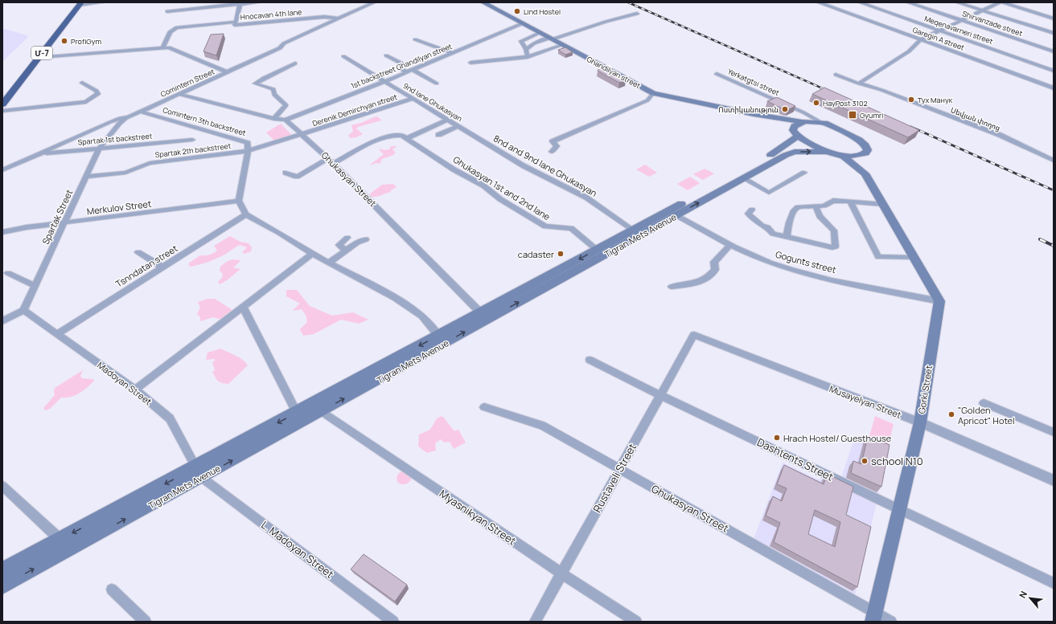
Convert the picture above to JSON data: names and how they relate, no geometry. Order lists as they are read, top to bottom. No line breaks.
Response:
{"streets":{"highway":["Մ-7"],"main road":["Ghandilyan street","Tigran Mets Avenue","Gorki Street"],"street":["Hnocavan 4th lane","Shirvanzade street","Meqenavarneri street","Garegin A street","1st backstreet Ghandilyan street","Yerkatgtsi street","Comintern Street","9nd lane Ghukasyan","Derenik Demirchyan street","Սեվյան փողոց","Comintern 3th backstreet","Spartak 1st backstreet","Spartak 2th backstreet","8nd and 9nd lane Ghukasyan","Ghukasyan Street","Ghukasyan 1st and 2nd lane","Merkulov Street","Spartak Street","Gogunts street","Tsnndatan street","Madoyan Street","Musayelyan Street","Dashtents Street","Rustaveli Street","Myasnikyan Street","L. Madoyan Street"]},"crossings":[["Hnocavan 4th lane","Comintern Street"],["1st backstreet Ghandilyan street","Ghandilyan street"],["1st backstreet Ghandilyan street","9nd lane Ghukasyan"],["1st backstreet Ghandilyan street","Ghukasyan Street"],["Ghandilyan street","Yerkatgtsi street"],["Ghandilyan street","Tigran Mets Avenue"],["Comintern Street","Comintern 3th backstreet"],["Comintern Street","Spartak 1st backstreet"],["Comintern Street","Spartak Street"],["9nd lane Ghukasyan","Derenik Demirchyan street"],["9nd lane Ghukasyan","8nd and 9nd lane Ghukasyan"],["Derenik Demirchyan street","Spartak 2th backstreet"],["Derenik Demirchyan street","Ghukasyan Street"],["Comintern 3th backstreet","Spartak 2th backstreet"],["Spartak 1st backstreet","Spartak Street"],["Spartak 2th backstreet","Ghukasyan Street"],["Spartak 2th backstreet","Spartak Street"],["8nd and 9nd lane Ghukasyan","Tigran Mets Avenue"],["Ghukasyan Street","Ghukasyan 1st and 2nd lane"],["Ghukasyan Street","Tigran Mets Avenue"],["Ghukasyan Street","Gorki Street"],["Ghukasyan Street","Rustaveli Street"],["Ghukasyan 1st and 2nd lane","Tigran Mets Avenue"],["Merkulov Street","Spartak Street"],["Spartak Street","Madoyan Street"],["Tigran Mets Avenue","Gogunts street"],["Tigran Mets Avenue","Madoyan Street"],["Tigran Mets Avenue","Myasnikyan Street"],["Tigran Mets Avenue","L. Madoyan Street"],["Gogunts street","Gorki Street"],["Tsnndatan street","Madoyan Street"],["Madoyan Street","L. Madoyan Street"],["Gorki Street","Musayelyan Street"],["Gorki Street","Dashtents Street"],["Musayelyan Street","Rustaveli Street"],["Dashtents Street","Rustaveli Street"],["Rustaveli Street","Myasnikyan Street"]],"places":{"other":["Lind Hostel","ProfiGym","Тух Манук","HayPost 3102","Ոստիկանություն","cadaster","\"Golden Apricot\" Hotel","Hrach Hostel/ Guesthouse","school N10"],"transit":["Gyumri"]},"north":"top left"}
